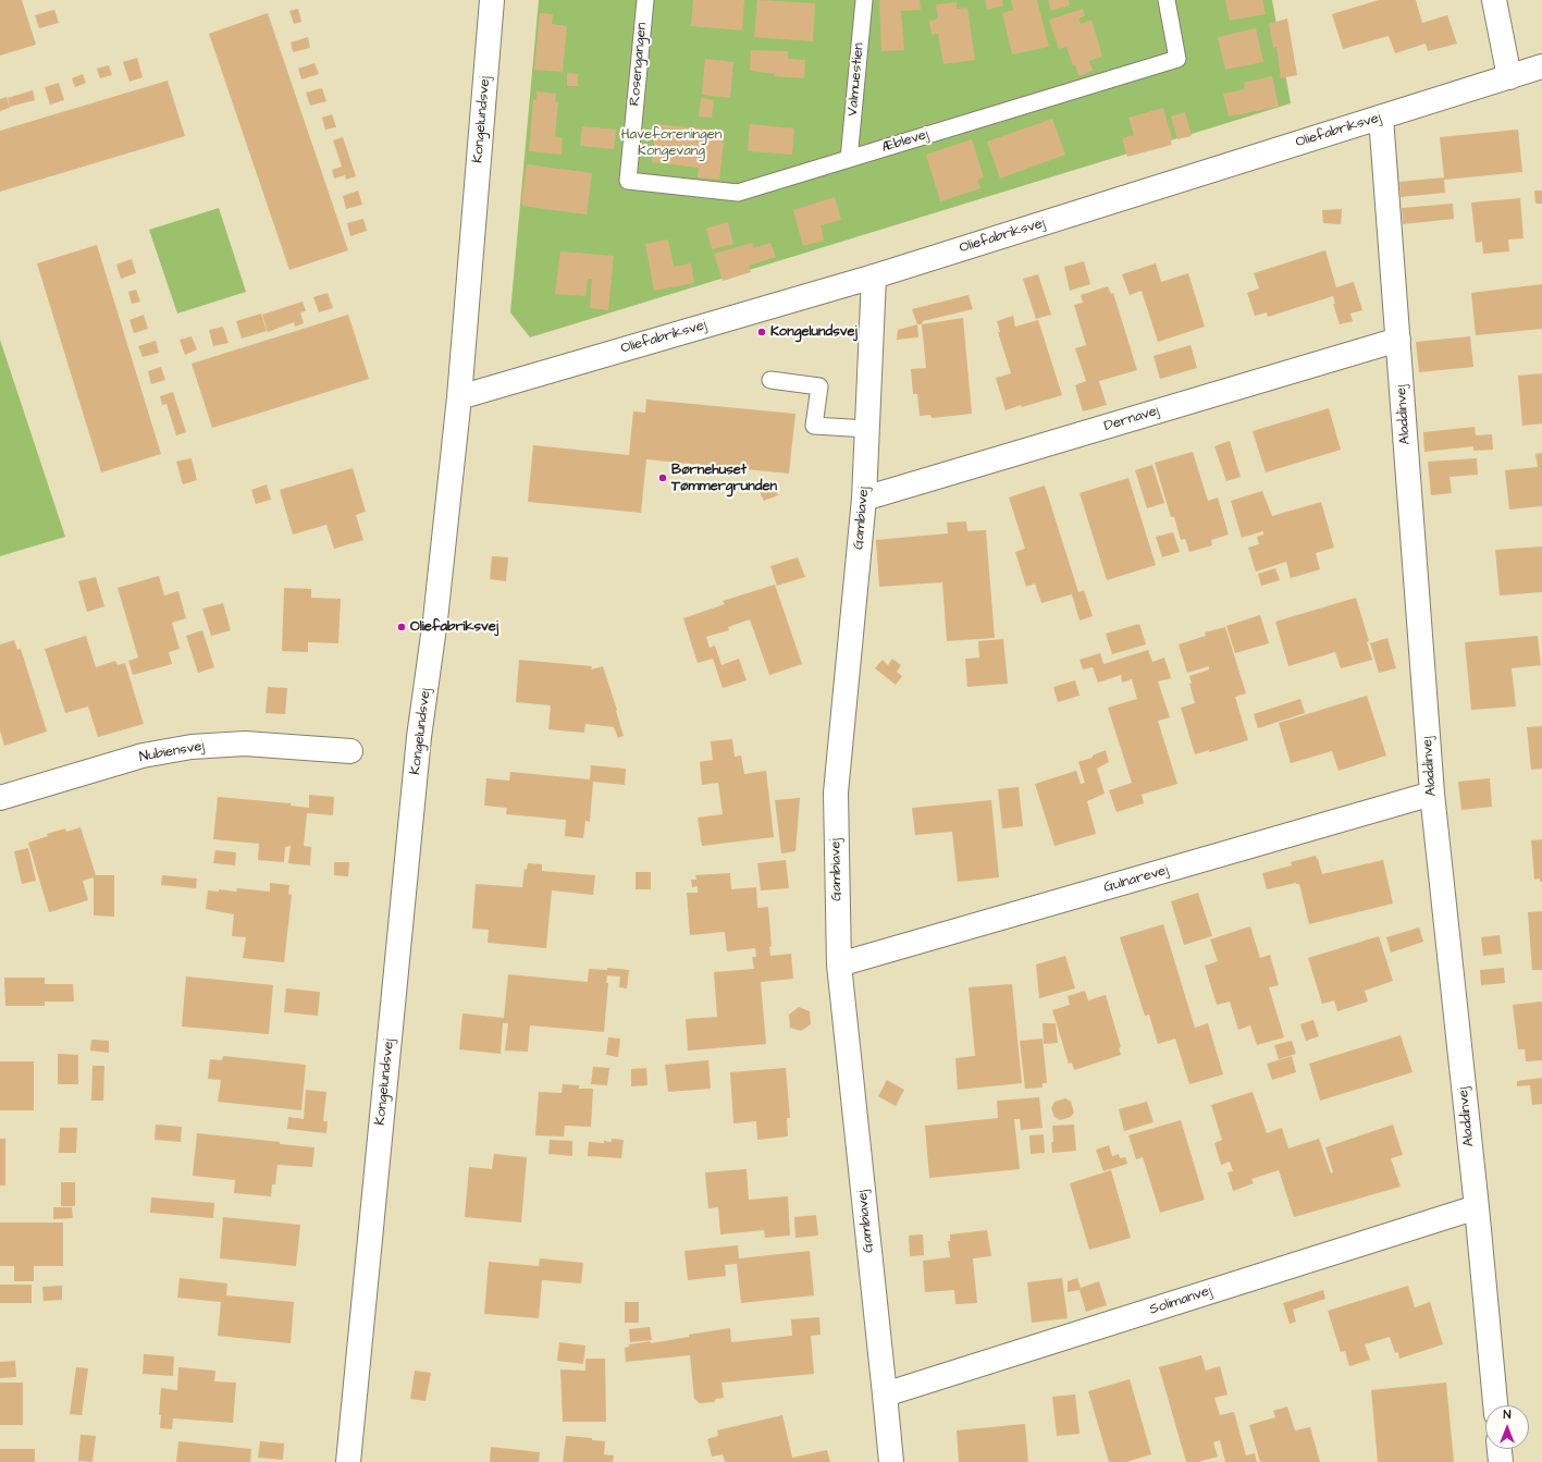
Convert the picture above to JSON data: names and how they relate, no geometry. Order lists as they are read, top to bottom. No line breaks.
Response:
{"streets":{"street":["Kongelundsvej","Oliefabriksvej","Aladdinvej","Dernavej","Gambiavej","Nubiensvej","Gulnarevej","Solimanvej"],"lane":["Rosengangen","Valmuestien","Æblevej"]},"crossings":[["Rosengangen","Æblevej"],["Valmuestien","Æblevej"],["Kongelundsvej","Oliefabriksvej"],["Oliefabriksvej","Aladdinvej"],["Oliefabriksvej","Gambiavej"],["Aladdinvej","Dernavej"],["Aladdinvej","Gulnarevej"],["Aladdinvej","Solimanvej"],["Dernavej","Gambiavej"],["Gambiavej","Gulnarevej"],["Gambiavej","Solimanvej"]],"parks":["Haveforeningen Kongevang"],"places":["Kongelundsvej","Børnehuset Tømmergrunden","Oliefabriksvej"],"north":"top"}
